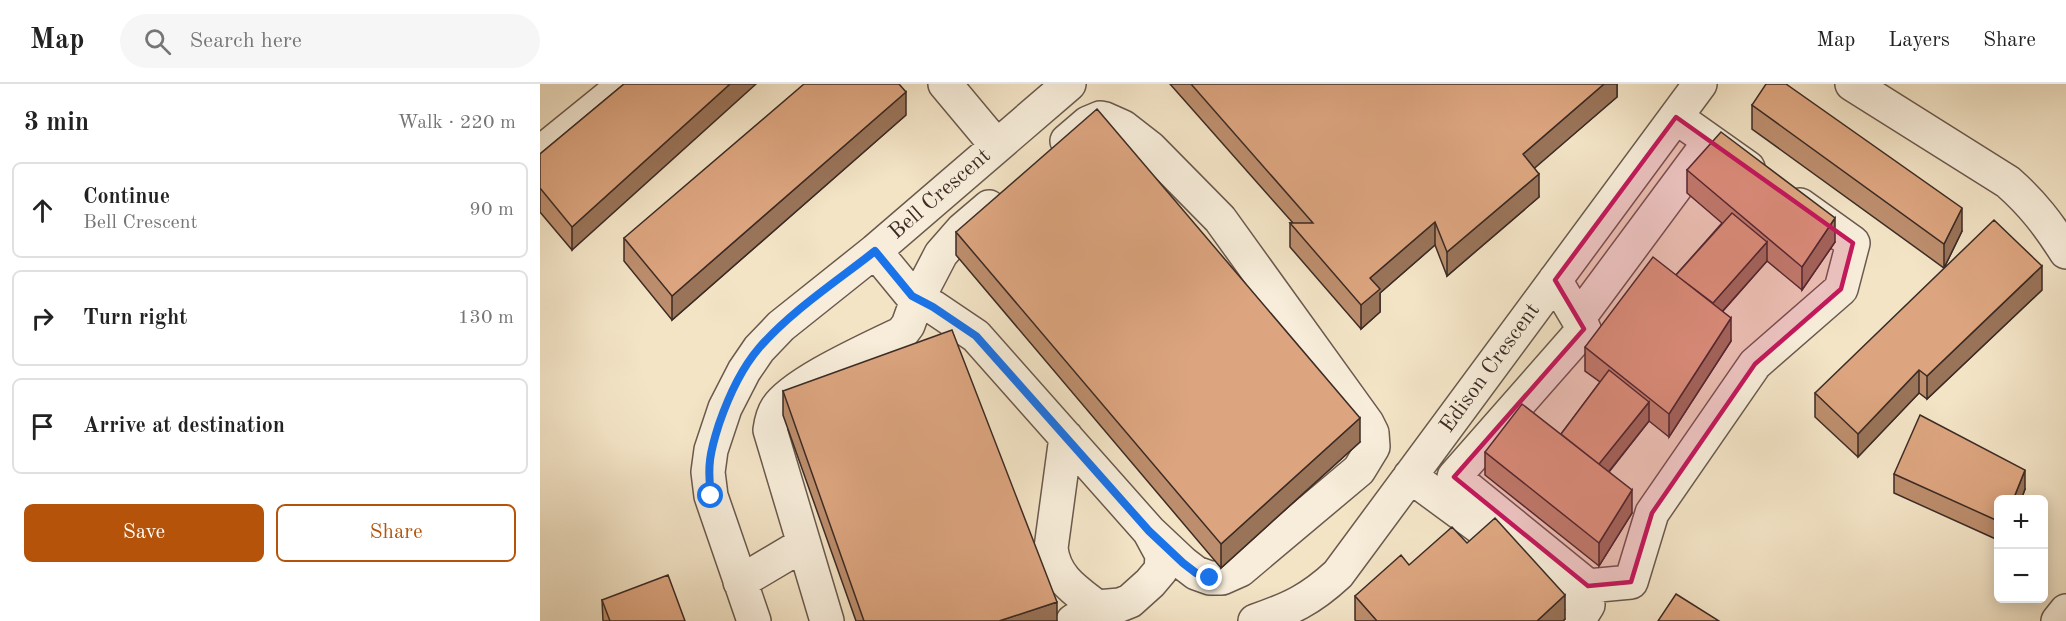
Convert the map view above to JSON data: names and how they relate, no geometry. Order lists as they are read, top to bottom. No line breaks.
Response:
{"streets":{"street":["Bell Crescent","Edison Crescent"]},"page":{"header":"Map","search":"Search here","nav":["Map","Layers","Share"],"heading":["3 min","Walk · 220 m"],"list":[["Continue","Bell Crescent","90 m"],["Turn right","130 m"],"Arrive at destination"],"buttons":["Save","Share"],"map_buttons":["+","−"]}}
